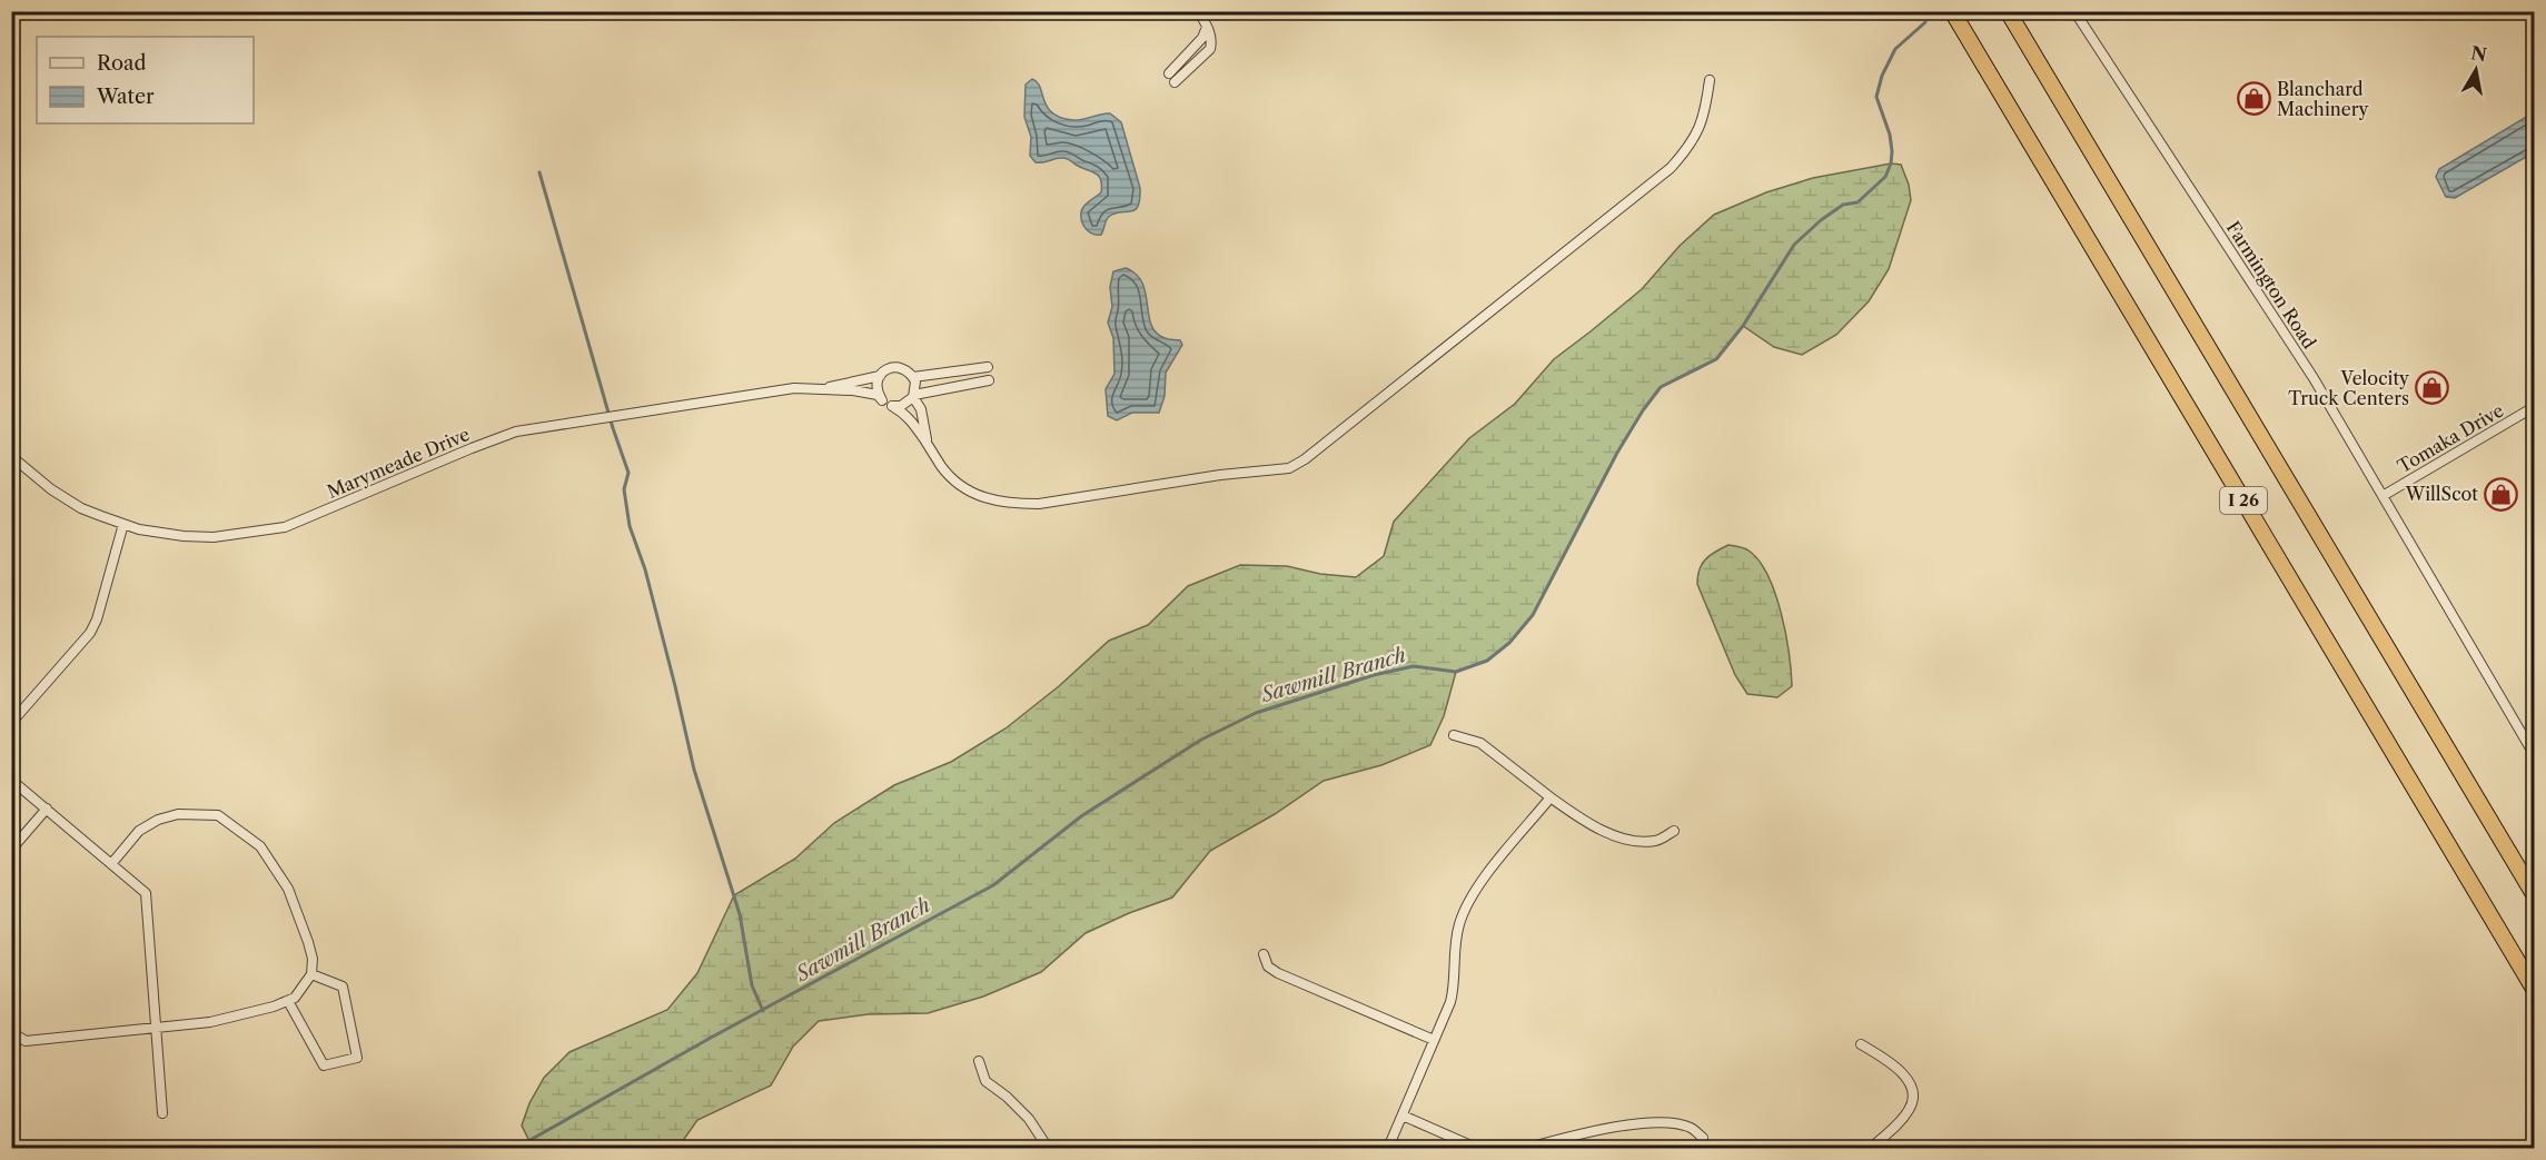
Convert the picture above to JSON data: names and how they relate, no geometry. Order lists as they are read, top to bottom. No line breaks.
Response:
{"streets":{"highway":["I 26"],"street":["Farmington Road","Tomaka Drive","Marymeade Drive"]},"crossings":[["Farmington Road","Tomaka Drive"]],"water":["Sawmill Branch"],"places":{"shop":["Blanchard Machinery","Velocity Truck Centers","WillScot"]},"legend":["Road","Water"],"north":"top"}
